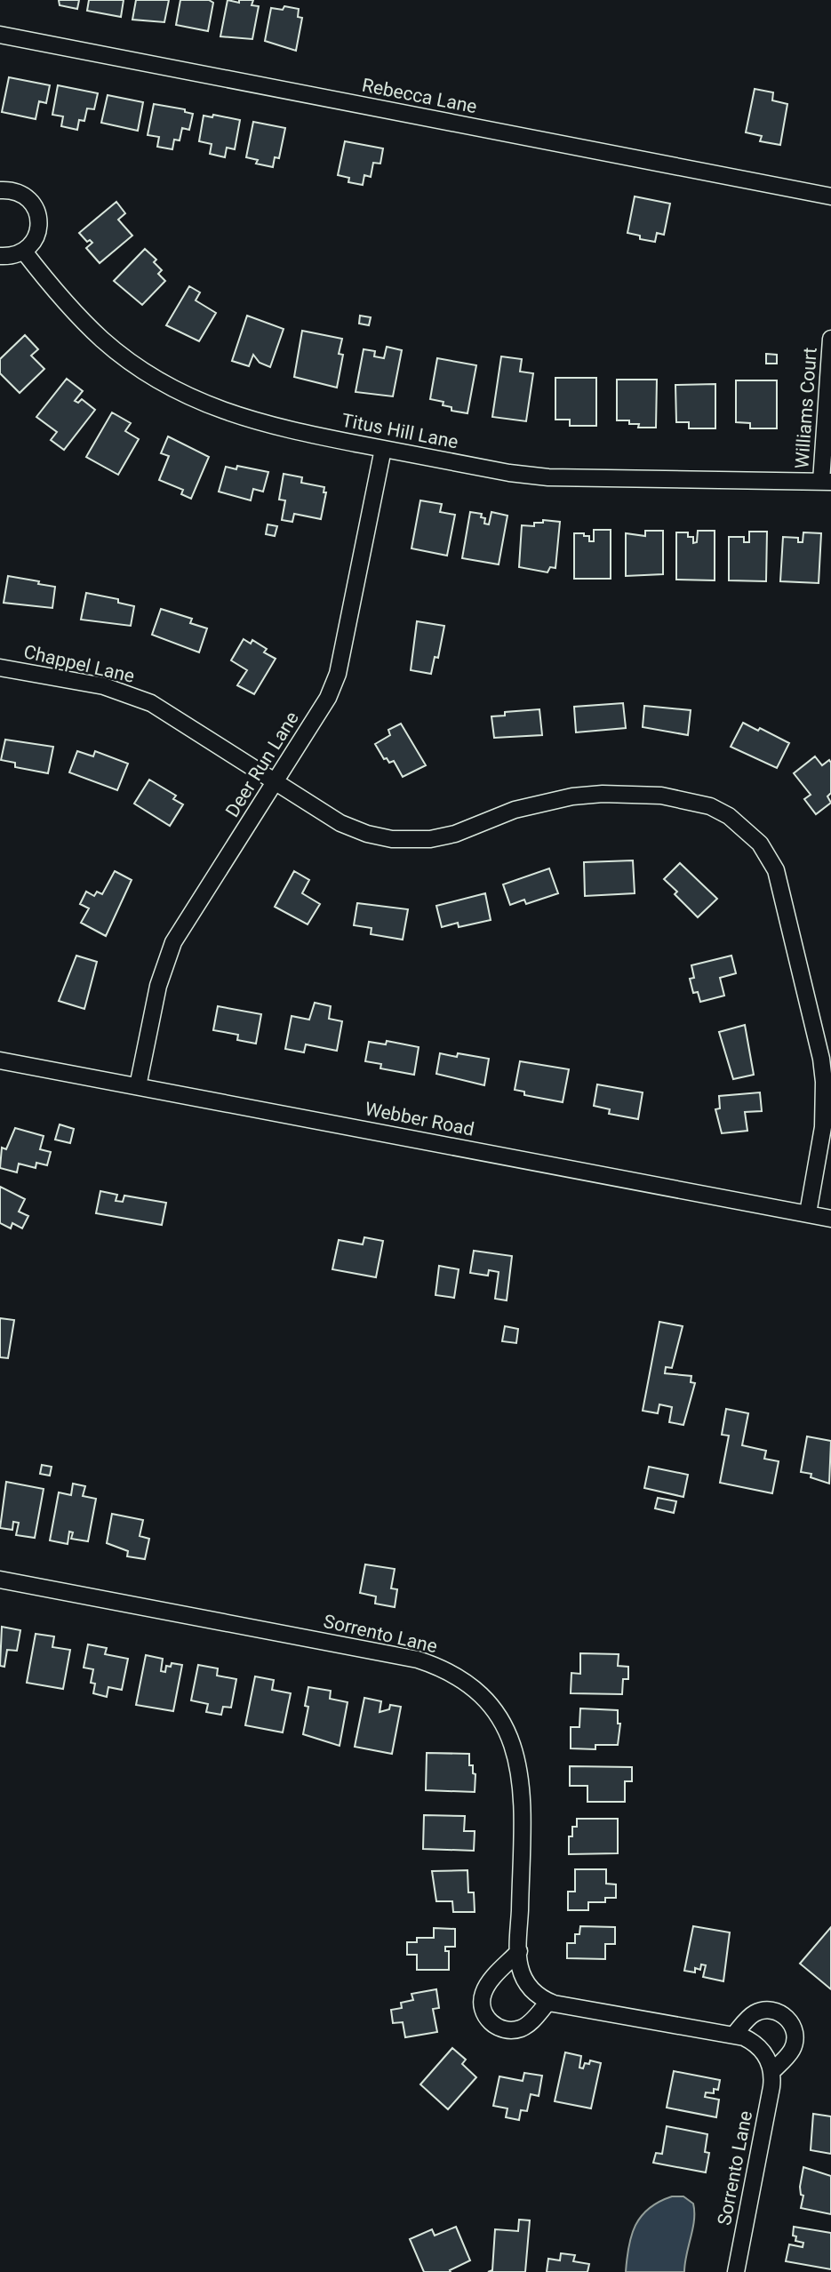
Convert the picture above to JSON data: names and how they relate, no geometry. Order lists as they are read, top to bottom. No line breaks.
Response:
{"streets":{"street":["Rebecca Lane","Williams Court","Titus Hill Lane","Chappel Lane","Deer Run Lane","Webber Road","Sorrento Lane"]},"crossings":[["Williams Court","Titus Hill Lane"],["Titus Hill Lane","Deer Run Lane"],["Chappel Lane","Deer Run Lane"],["Chappel Lane","Webber Road"],["Deer Run Lane","Webber Road"]]}
